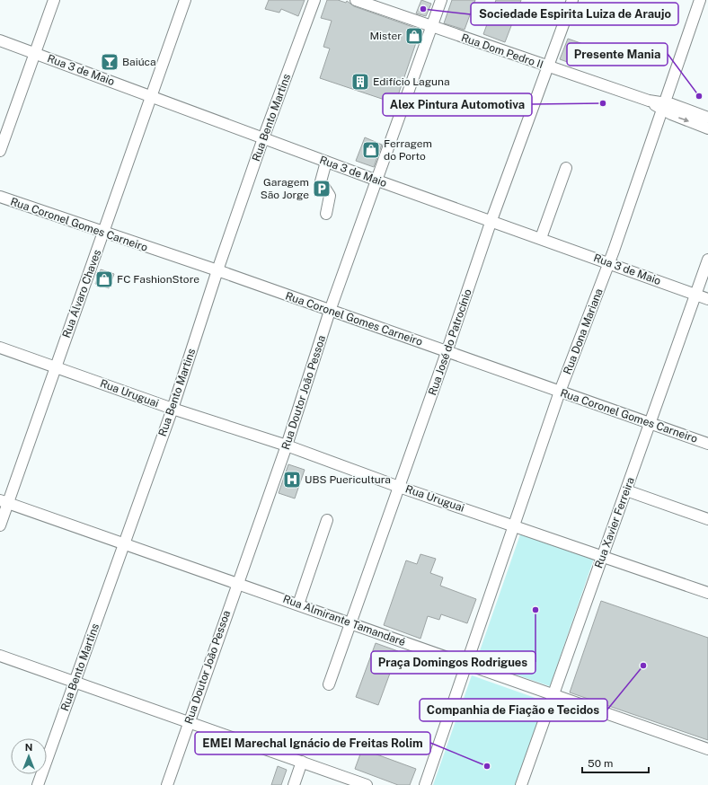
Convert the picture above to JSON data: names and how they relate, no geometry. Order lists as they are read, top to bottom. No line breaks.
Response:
{"streets":{"street":["Rua Dom Pedro II","Rua 3 de Maio","Rua Bento Martins","Rua Coronel Gomes Carneiro","Rua Álvaro Chaves","Rua Dona Mariana","Rua José do Patrocínio","Rua Doutor João Pessoa","Rua Uruguai","Rua Xavier Ferreira","Rua Almirante Tamandaré"]},"crossings":[["Rua Dom Pedro II","Rua Dona Mariana"],["Rua Dom Pedro II","Rua José do Patrocínio"],["Rua Dom Pedro II","Rua Doutor João Pessoa"],["Rua 3 de Maio","Rua Bento Martins"],["Rua 3 de Maio","Rua Álvaro Chaves"],["Rua 3 de Maio","Rua Dona Mariana"],["Rua 3 de Maio","Rua José do Patrocínio"],["Rua 3 de Maio","Rua Doutor João Pessoa"],["Rua 3 de Maio","Rua Xavier Ferreira"],["Rua Bento Martins","Rua Coronel Gomes Carneiro"],["Rua Bento Martins","Rua Uruguai"],["Rua Bento Martins","Rua Almirante Tamandaré"],["Rua Coronel Gomes Carneiro","Rua Álvaro Chaves"],["Rua Coronel Gomes Carneiro","Rua Dona Mariana"],["Rua Coronel Gomes Carneiro","Rua José do Patrocínio"],["Rua Coronel Gomes Carneiro","Rua Doutor João Pessoa"],["Rua Coronel Gomes Carneiro","Rua Xavier Ferreira"],["Rua Álvaro Chaves","Rua Uruguai"],["Rua Álvaro Chaves","Rua Almirante Tamandaré"],["Rua Dona Mariana","Rua Uruguai"],["Rua Dona Mariana","Rua Almirante Tamandaré"],["Rua José do Patrocínio","Rua Uruguai"],["Rua José do Patrocínio","Rua Almirante Tamandaré"],["Rua Doutor João Pessoa","Rua Uruguai"],["Rua Doutor João Pessoa","Rua Almirante Tamandaré"],["Rua Uruguai","Rua Xavier Ferreira"],["Rua Xavier Ferreira","Rua Almirante Tamandaré"]],"places":{"other":["Sociedade Espirita Luiza de Araujo","Presente Mania","Alex Pintura Automotiva","Praça Domingos Rodrigues","Companhia de Fiação e Tecidos","EMEI Marechal Ignácio de Freitas Rolim"],"shop":["Mister","Ferragem do Porto","FC FashionStore"],"bar":["Baiúca"],"building":["Edifício Laguna"],"parking":["Garagem São Jorge"],"hospital":["UBS Puericultura"]},"scale_bar":"50 m","north":"top"}
